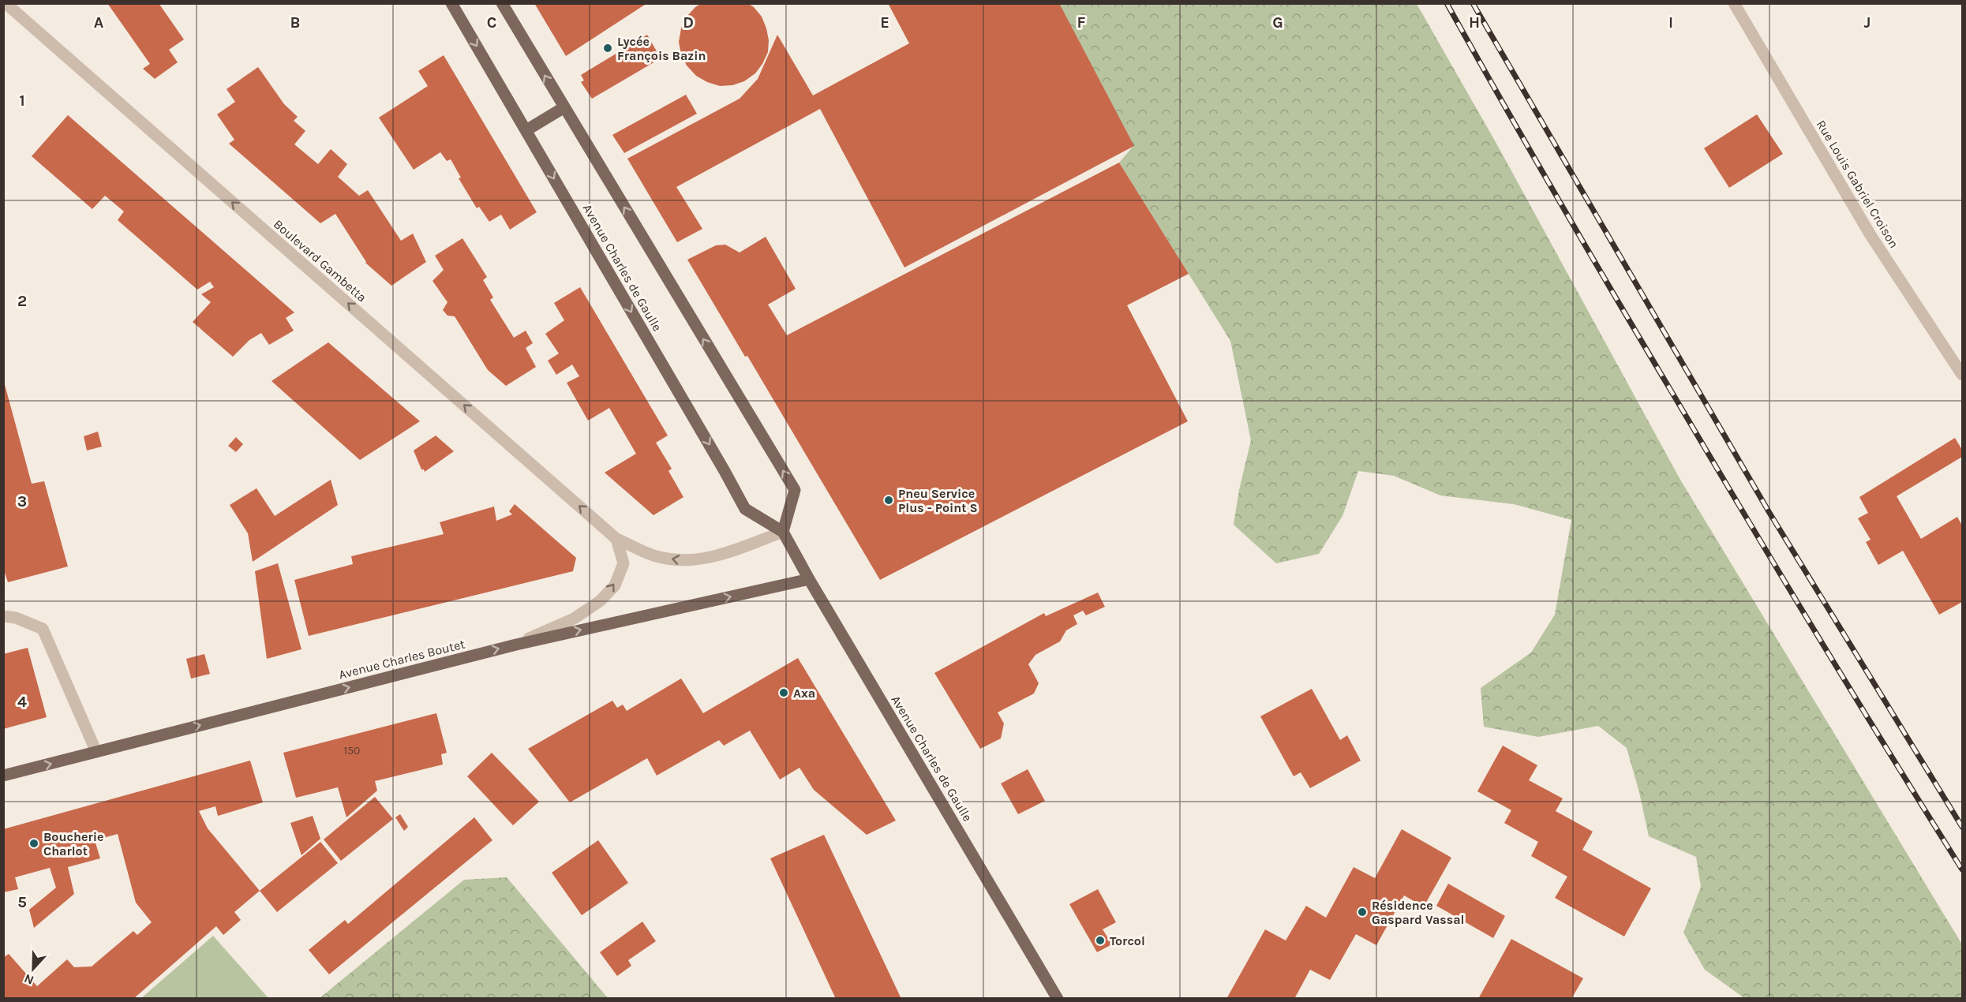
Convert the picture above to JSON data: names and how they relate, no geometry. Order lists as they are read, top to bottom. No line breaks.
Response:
{"streets":{"main road":["Avenue Charles de Gaulle","Avenue Charles Boutet"],"street":["Rue Louis Gabriel Croison","Boulevard Gambetta"]},"crossings":[["Boulevard Gambetta","Avenue Charles de Gaulle"],["Avenue Charles de Gaulle","Avenue Charles Boutet"]],"one_way":["Boulevard Gambetta","Avenue Charles Boutet"],"places":["Lycée François Bazin","Pneu Service Plus - Point S","Axa","Boucherie Charlot","Résidence Gaspard Vassal","Torcol"],"house_numbers":["150"],"north":"bottom","grid":{"columns":["A","B","C","D","E","F","G","H","I","J"],"rows":["1","2","3","4","5"]}}
